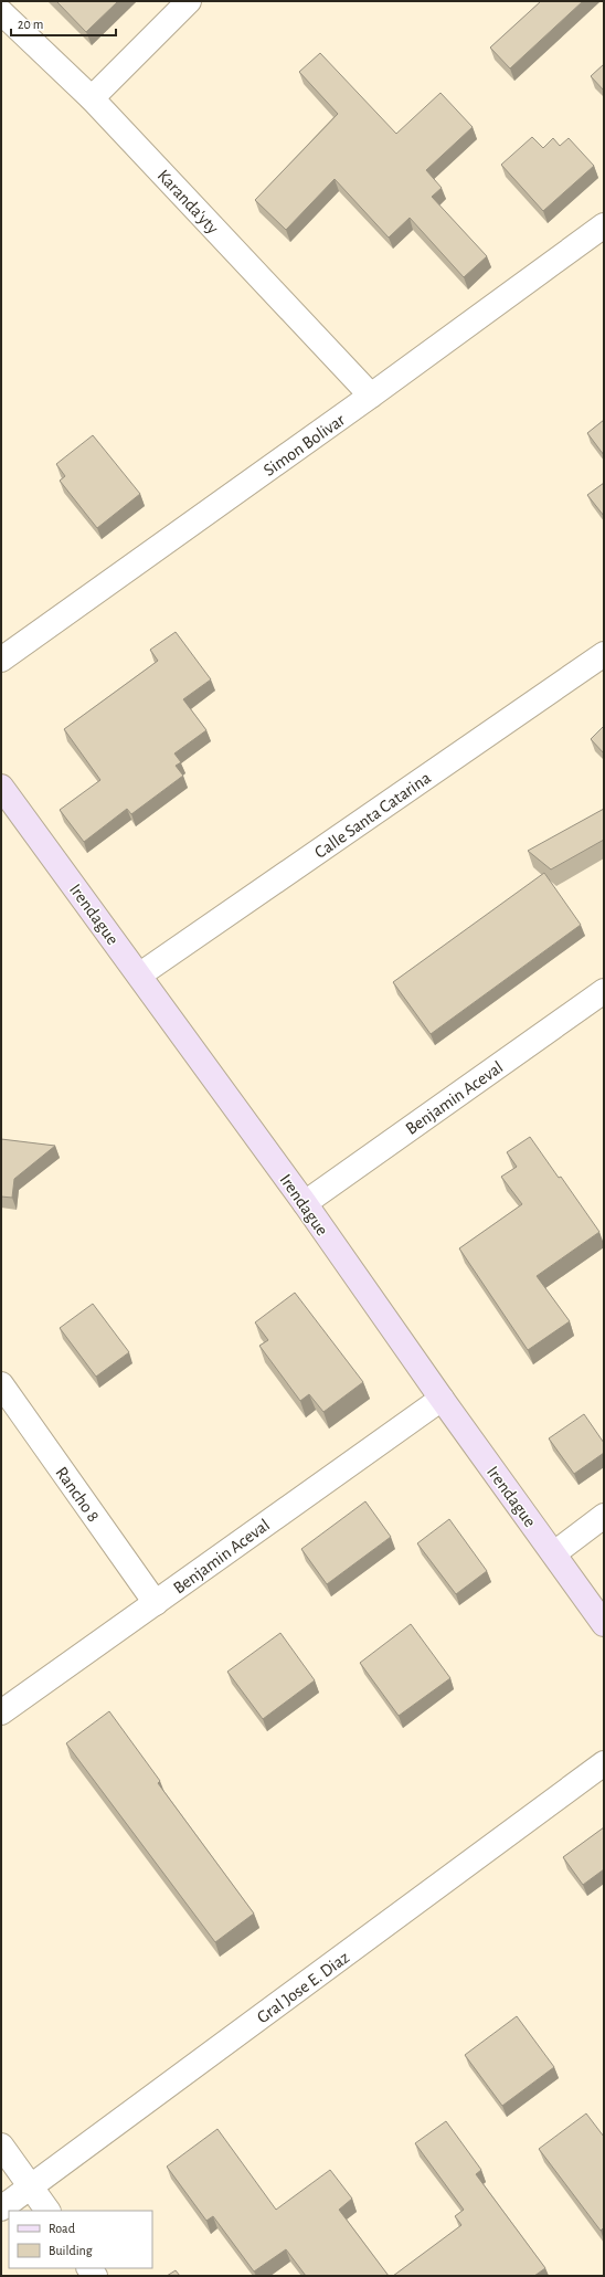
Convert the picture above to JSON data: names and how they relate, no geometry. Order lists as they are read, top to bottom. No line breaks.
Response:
{"streets":{"street":["Karanda'yty","Simon Bolivar","Calle Santa Catarina","Irendague","Benjamin Aceval","Rancho 8","Gral Jose E. Diaz"]},"crossings":[["Karanda'yty","Simon Bolivar"],["Calle Santa Catarina","Irendague"],["Irendague","Benjamin Aceval"],["Benjamin Aceval","Rancho 8"]],"legend":["Road","Building"],"scale_bar":"20 m"}
